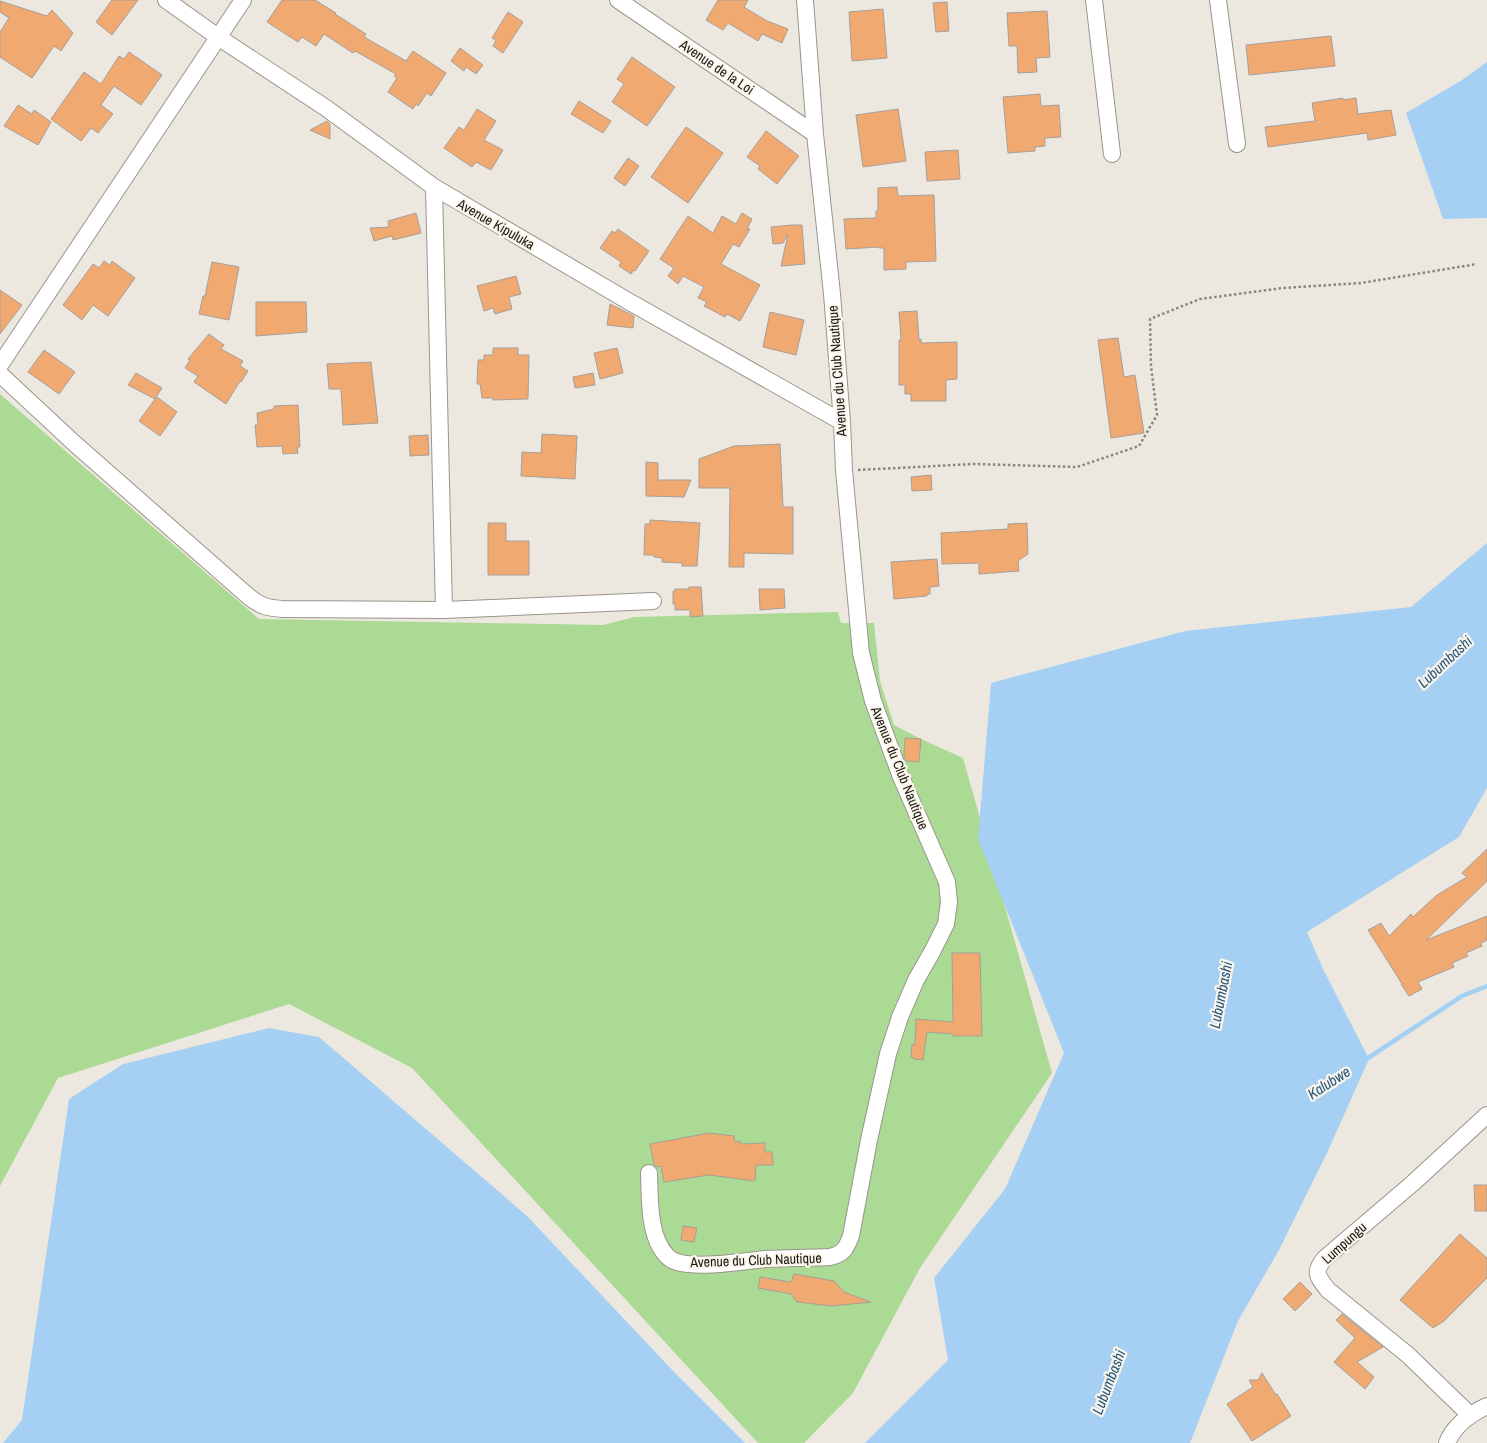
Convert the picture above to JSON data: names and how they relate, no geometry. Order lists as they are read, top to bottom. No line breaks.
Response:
{"streets":{"street":["Avenue de la Loi","Avenue Kipuluka","Avenue du Club Nautique","Lumpungu"]},"crossings":[["Avenue de la Loi","Avenue du Club Nautique"],["Avenue Kipuluka","Avenue du Club Nautique"]],"water":["Lubumbashi","Kalubwe"]}
